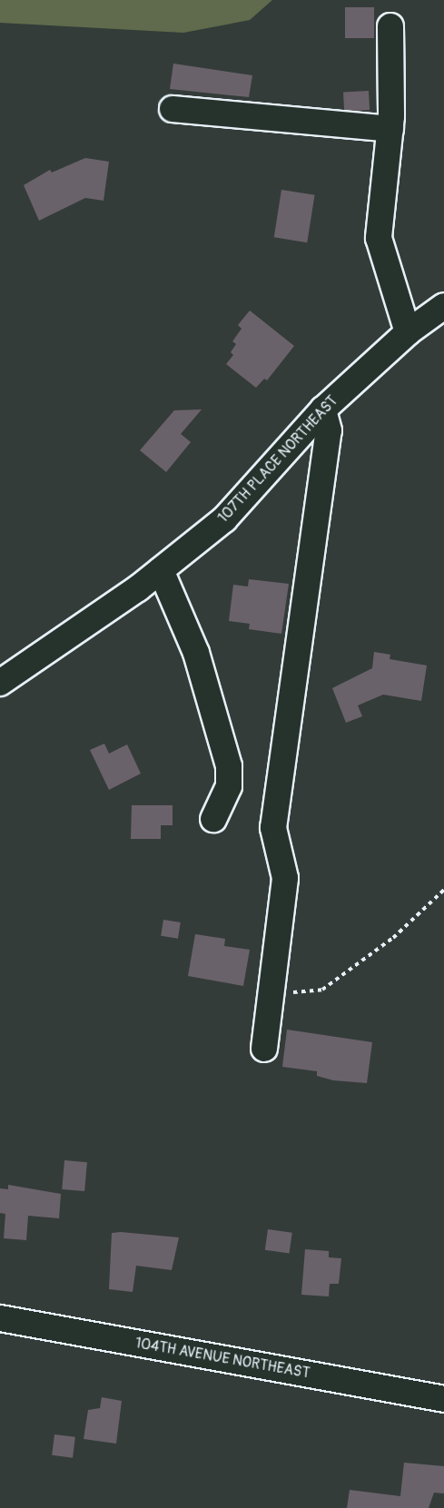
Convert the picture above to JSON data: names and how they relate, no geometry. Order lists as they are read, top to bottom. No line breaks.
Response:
{"streets":{"street":["107TH PLACE NORTHEAST","104TH AVENUE NORTHEAST"]}}
